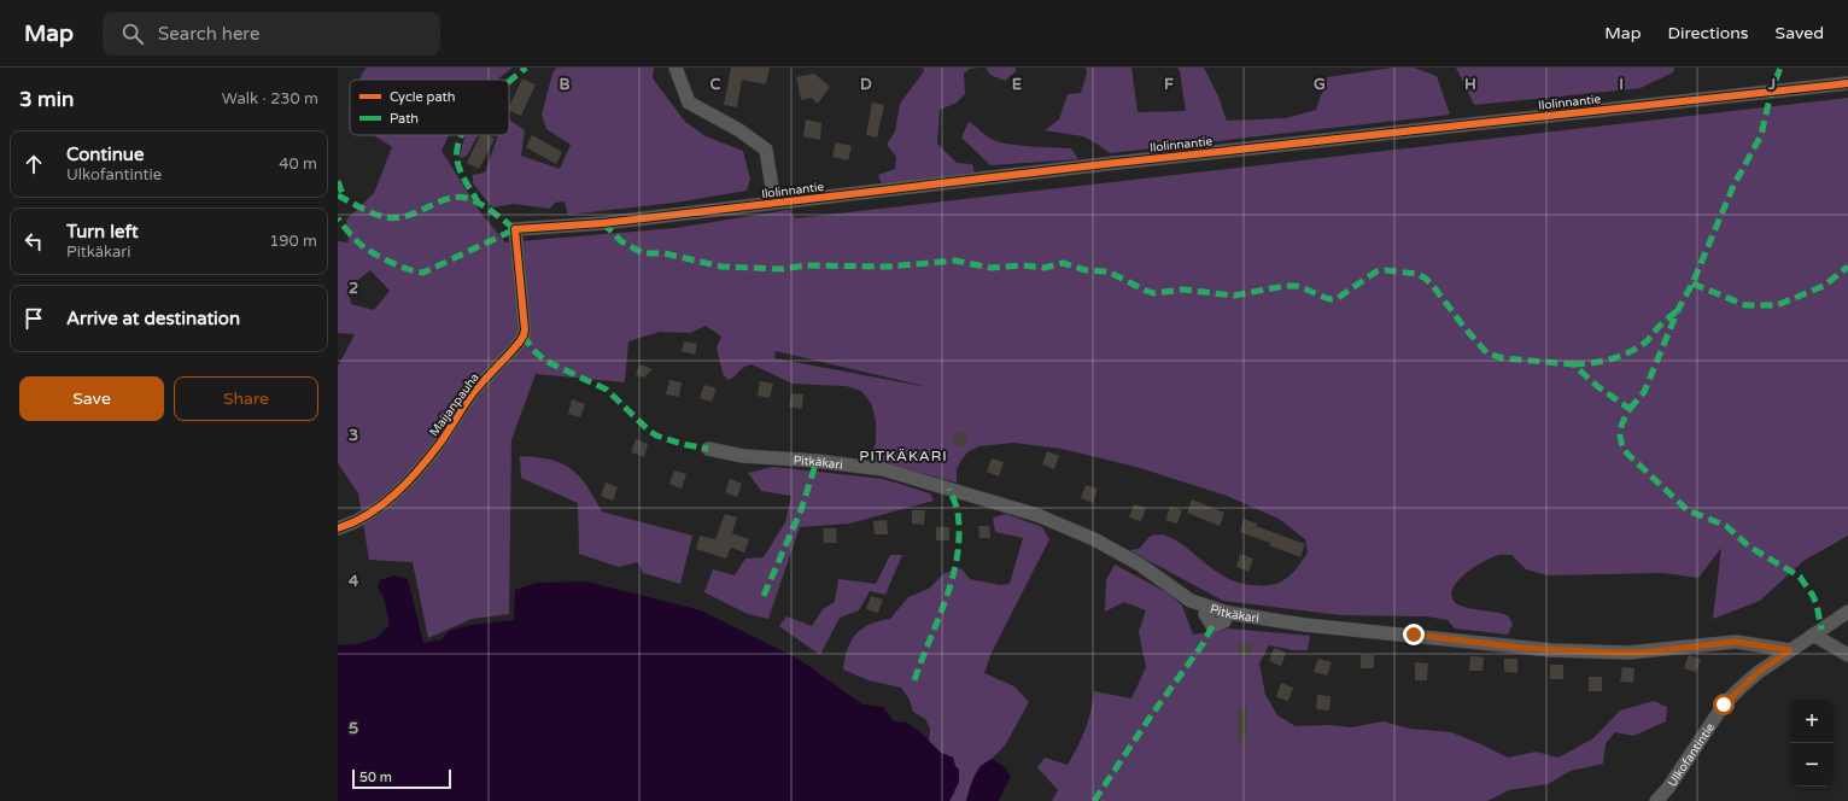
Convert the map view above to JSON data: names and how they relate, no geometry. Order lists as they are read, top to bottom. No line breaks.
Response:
{"streets":{"street":["Ilolinnantie","Maijanpauha","Pitkäkari","Ulkofantintie"]},"crossings":[["Ilolinnantie","Maijanpauha"],["Pitkäkari","Ulkofantintie"]],"districts":["PITKÄKARI"],"legend":["Cycle path","Path"],"scale_bar":"50 m","page":{"header":"Map","search":"Search here","nav":["Map","Directions","Saved"],"heading":["3 min","Walk · 230 m"],"list":[["Continue","Ulkofantintie","40 m"],["Turn left","Pitkäkari","190 m"],"Arrive at destination"],"buttons":["Save","Share"],"map_buttons":["+","−"],"scale":"50 m"},"grid":{"columns":["B","C","D","E","F","G","H","I","J"],"rows":["2","3","4","5"]}}
